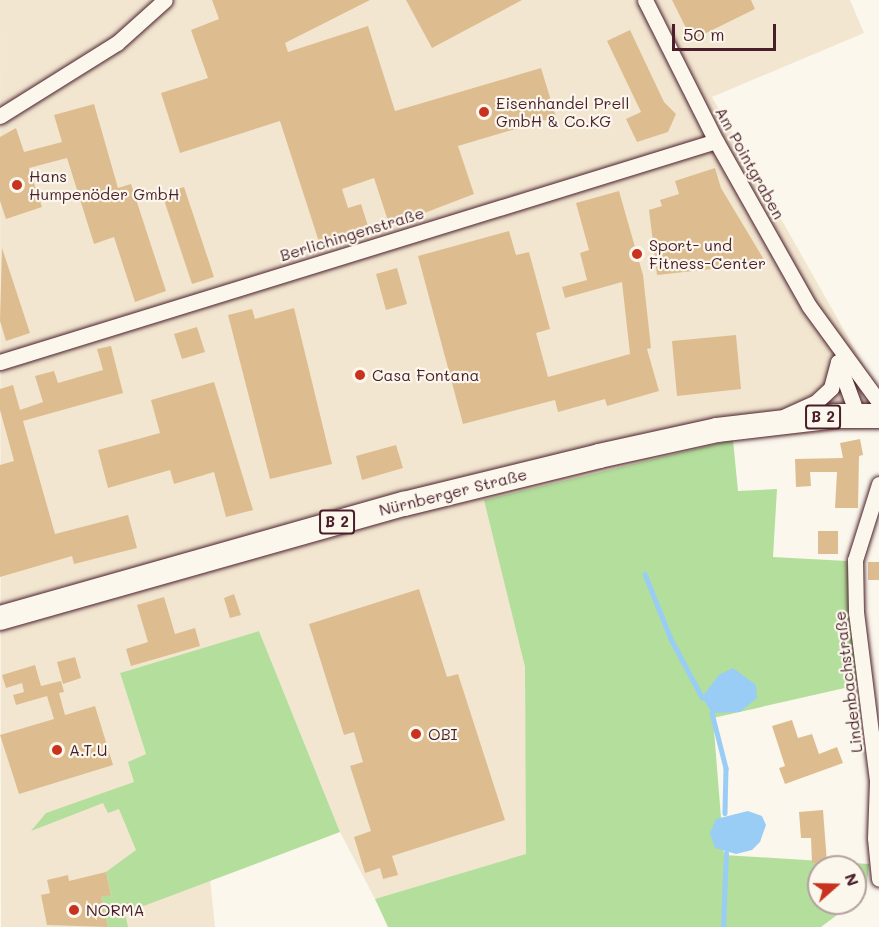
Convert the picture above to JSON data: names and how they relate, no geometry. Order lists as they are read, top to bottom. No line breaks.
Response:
{"streets":{"main road":["B 2","Nürnberger Straße"],"street":["Am Pointgraben","Berlichingenstraße","Lindenbachstraße"]},"crossings":[["Am Pointgraben","Berlichingenstraße"],["Am Pointgraben","Nürnberger Straße"]],"places":["Eisenhandel Prell GmbH & Co.KG","Hans Humpenöder GmbH","Sport- und Fitness-Center","Casa Fontana","OBI","A.T.U","NORMA"],"scale_bar":"50 m","north":"right"}
